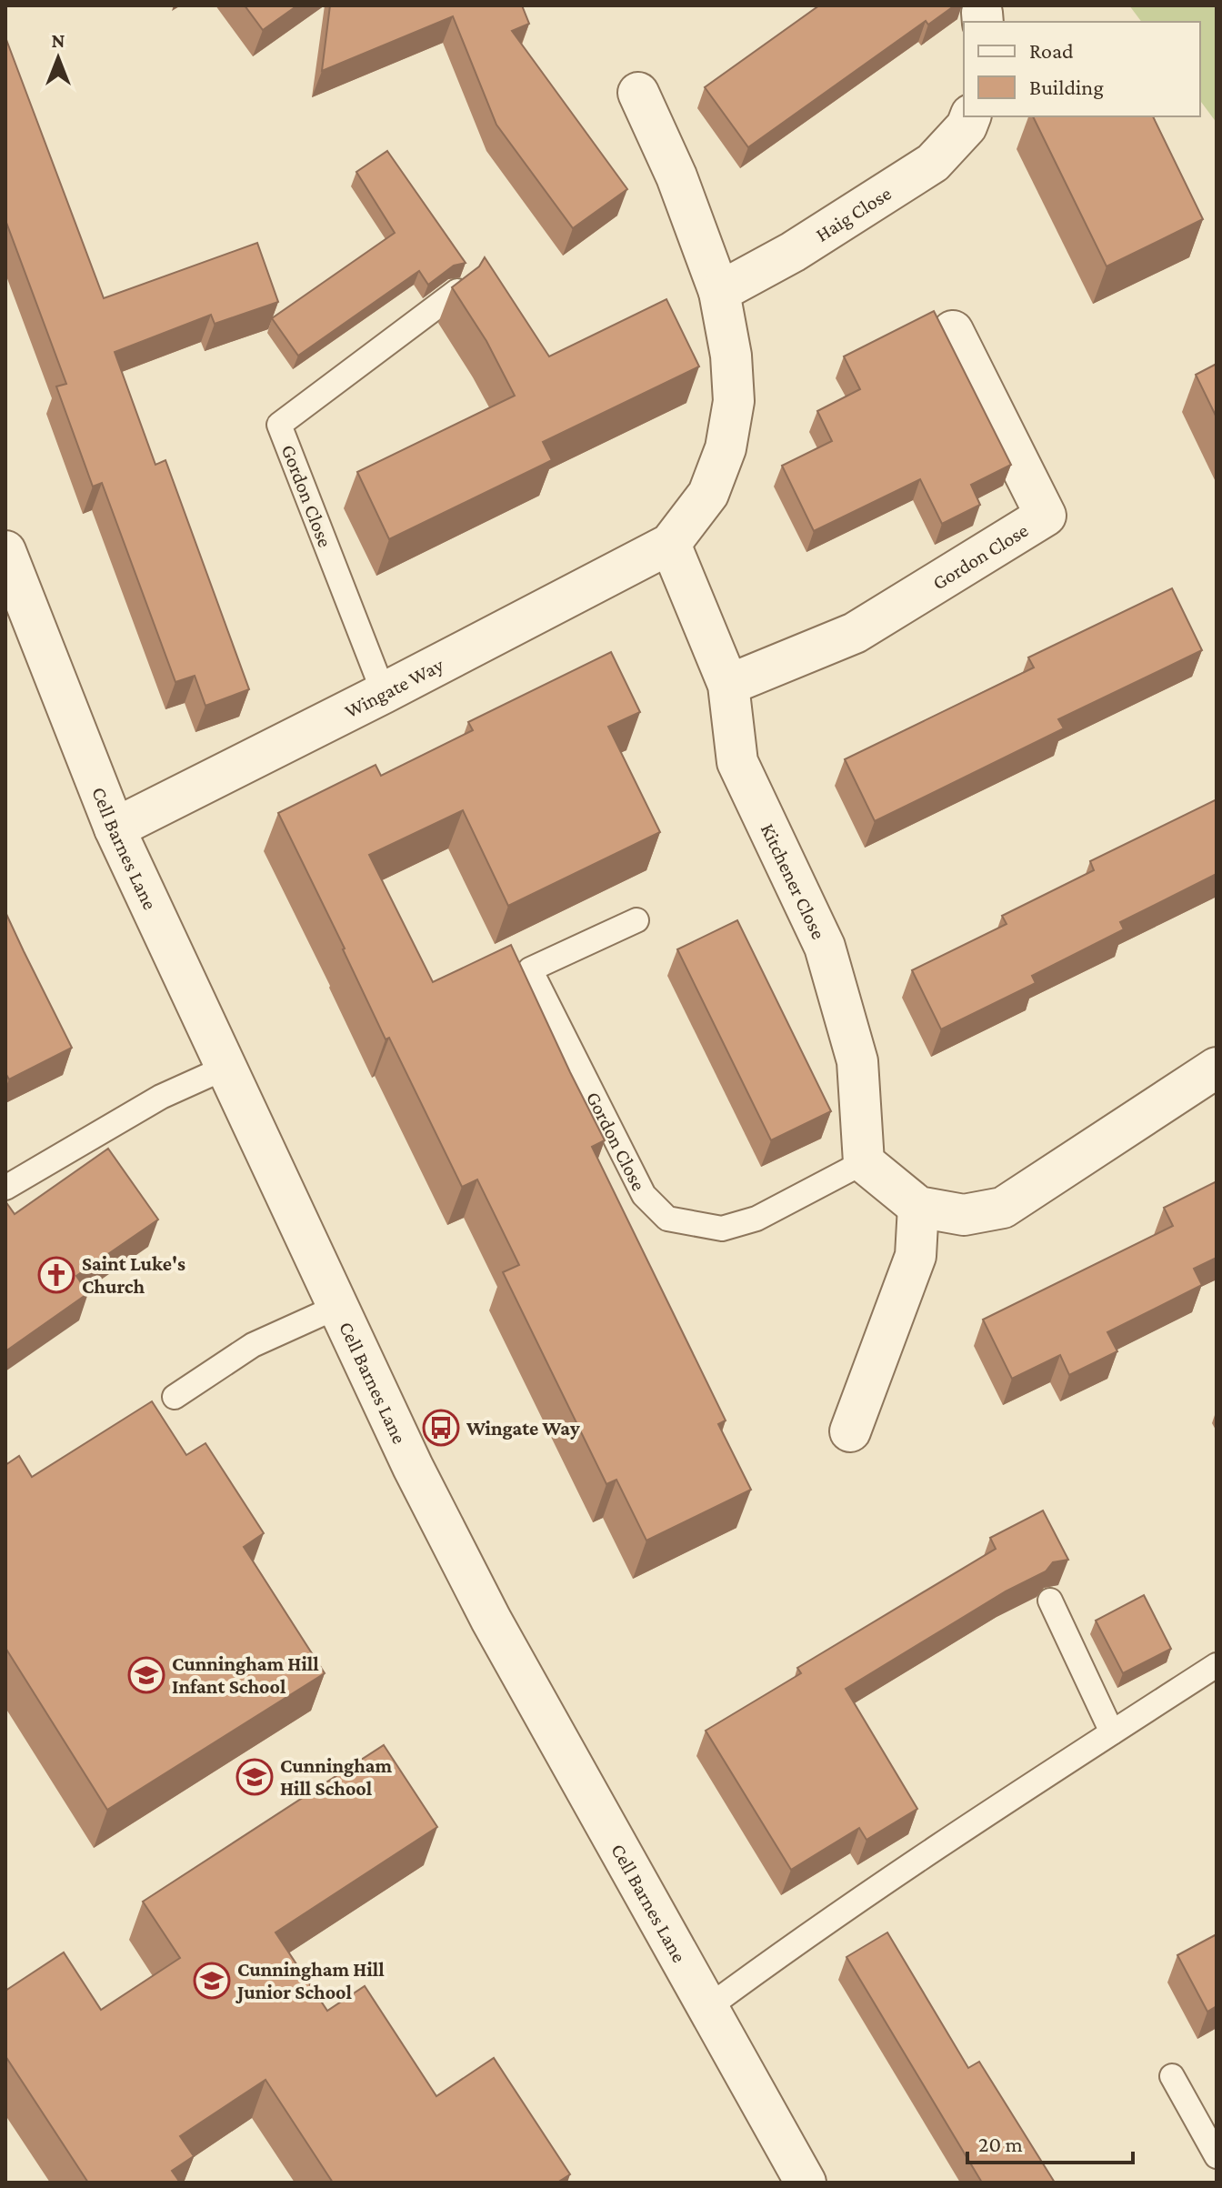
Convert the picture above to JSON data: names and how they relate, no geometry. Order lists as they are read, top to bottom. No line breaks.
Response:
{"streets":{"street":["Haig Close","Gordon Close","Wingate Way","Cell Barnes Lane","Kitchener Close"]},"crossings":[["Gordon Close","Wingate Way"],["Gordon Close","Kitchener Close"],["Wingate Way","Cell Barnes Lane"],["Wingate Way","Kitchener Close"]],"places":{"church":["Saint Luke's Church"],"bus stop":["Wingate Way"],"school or university":["Cunningham Hill Infant School","Cunningham Hill School","Cunningham Hill Junior School"]},"legend":["Road","Building"],"scale_bar":"20 m","north":"top"}
